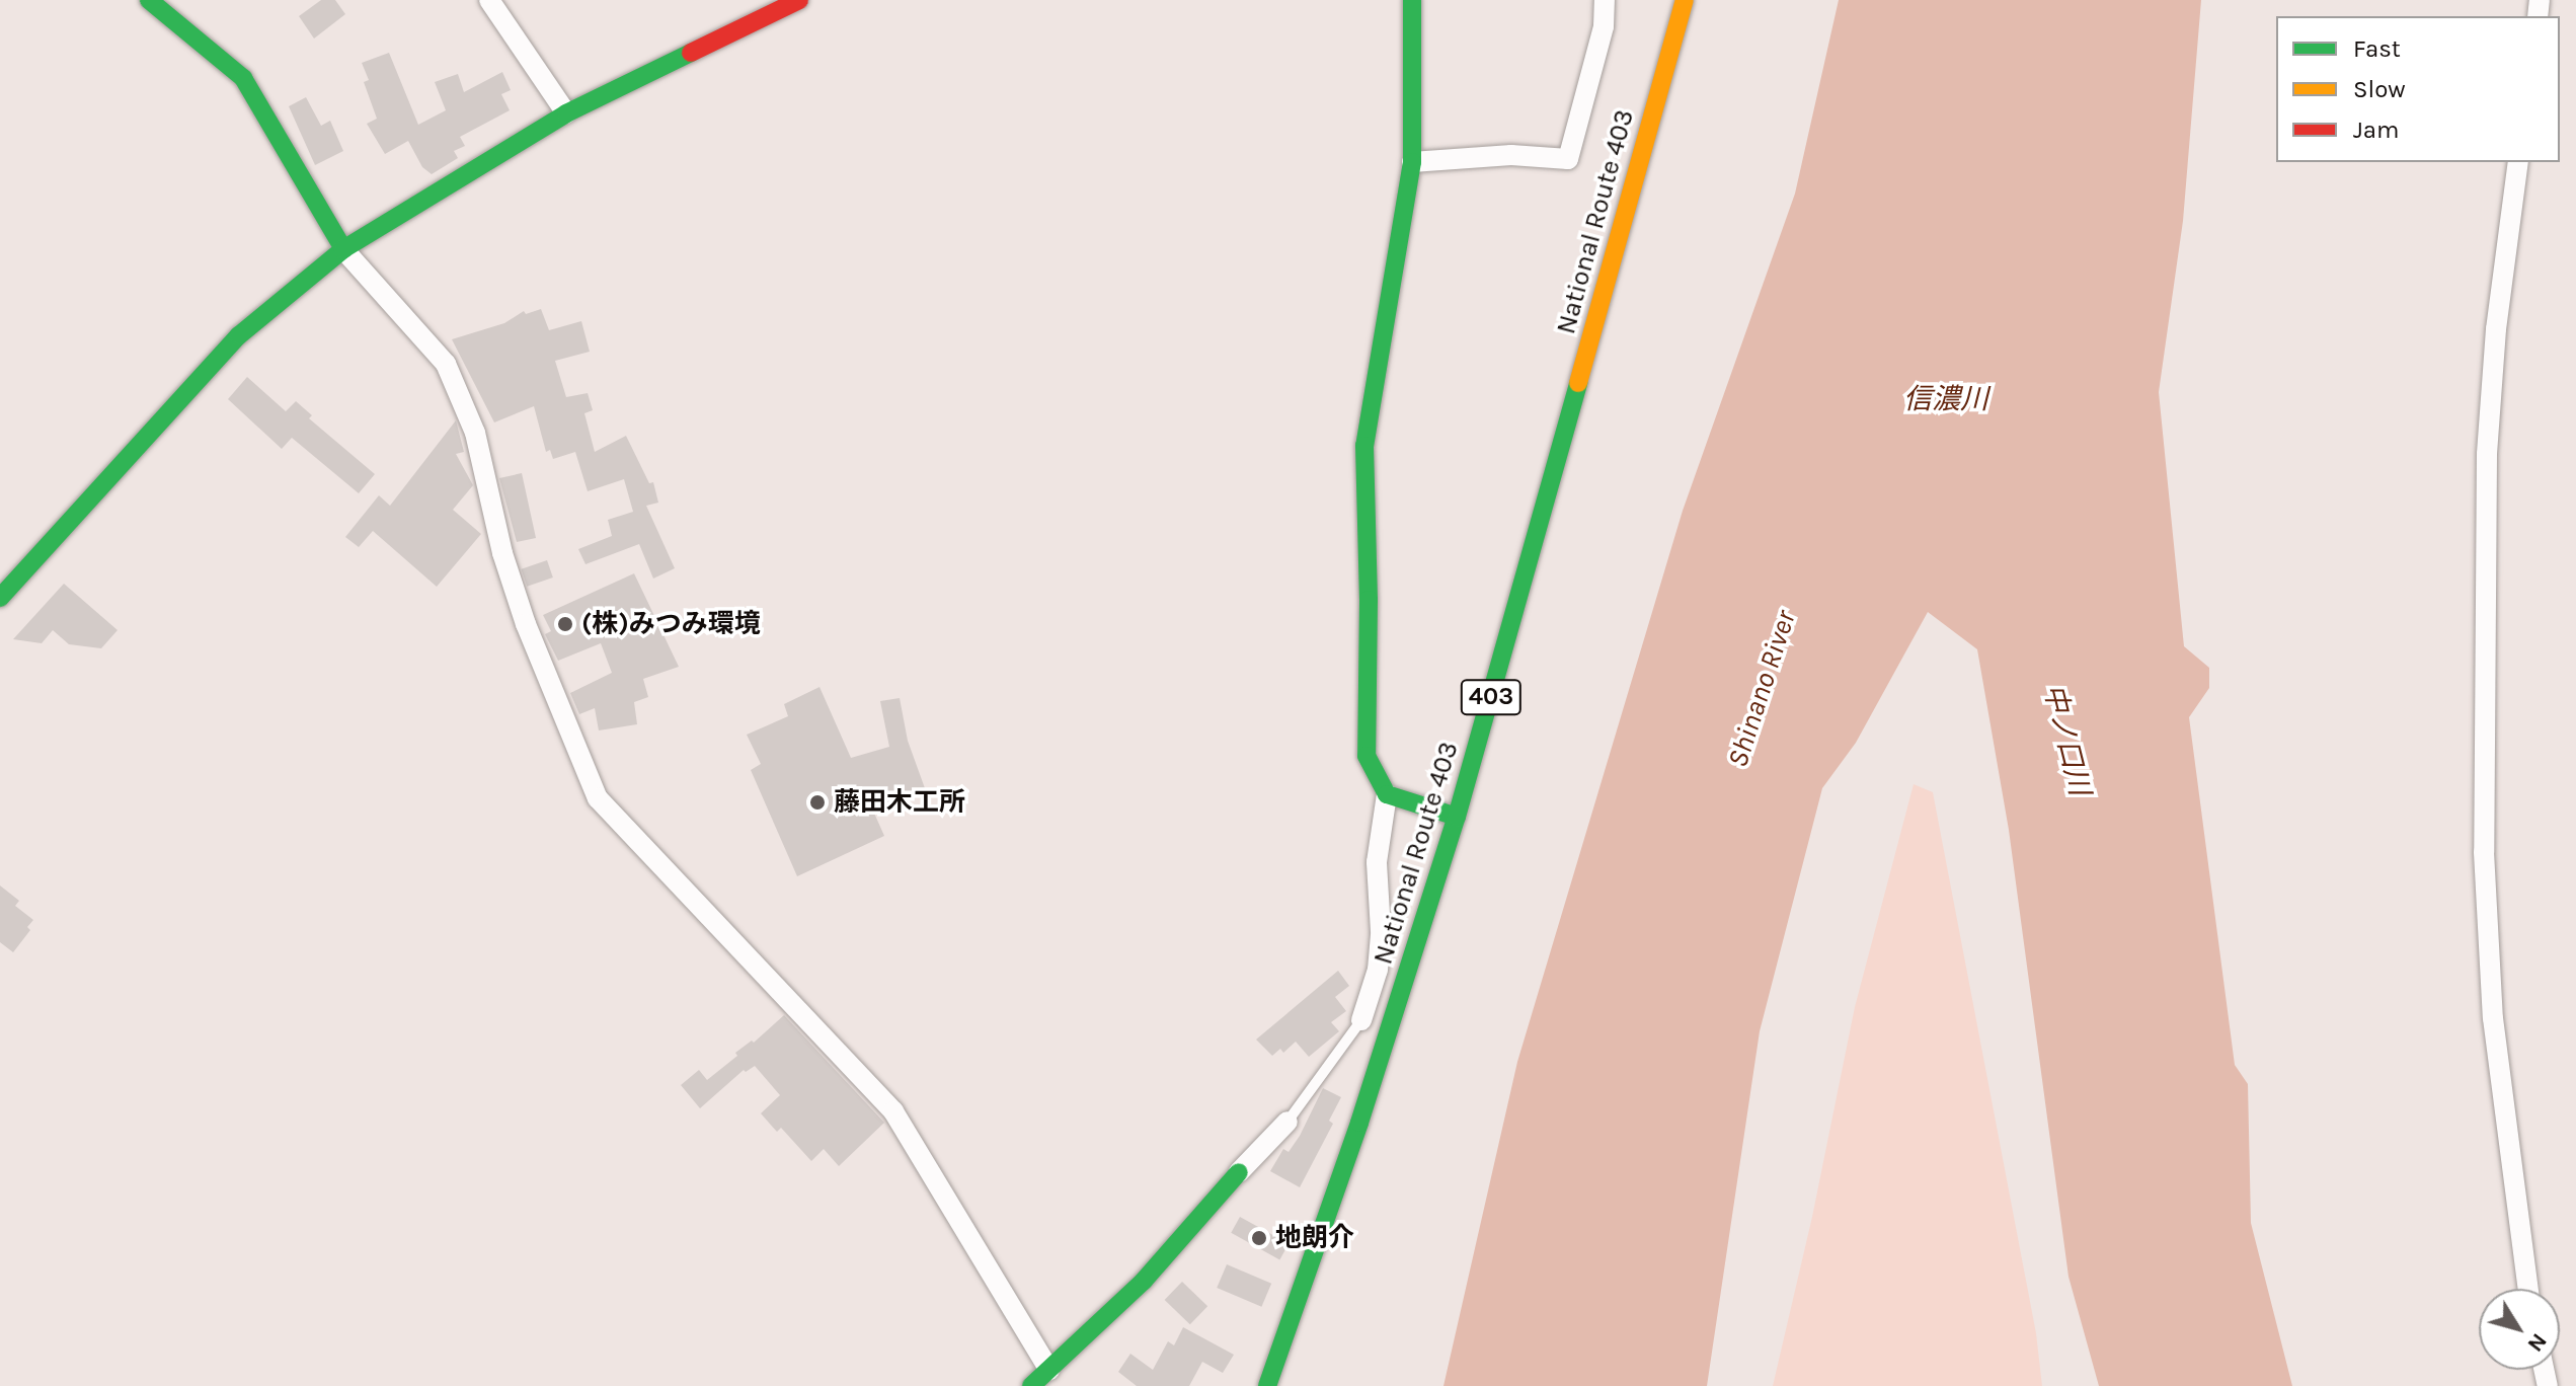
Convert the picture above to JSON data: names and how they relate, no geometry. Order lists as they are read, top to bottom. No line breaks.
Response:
{"streets":{"main road":["National Route 403","403"]},"water":["信濃川","Shinano River","中ノ口川"],"places":["(株)みつみ環境","藤田木工所","地朗介"],"legend":["Fast","Slow","Jam"],"north":"bottom right"}
